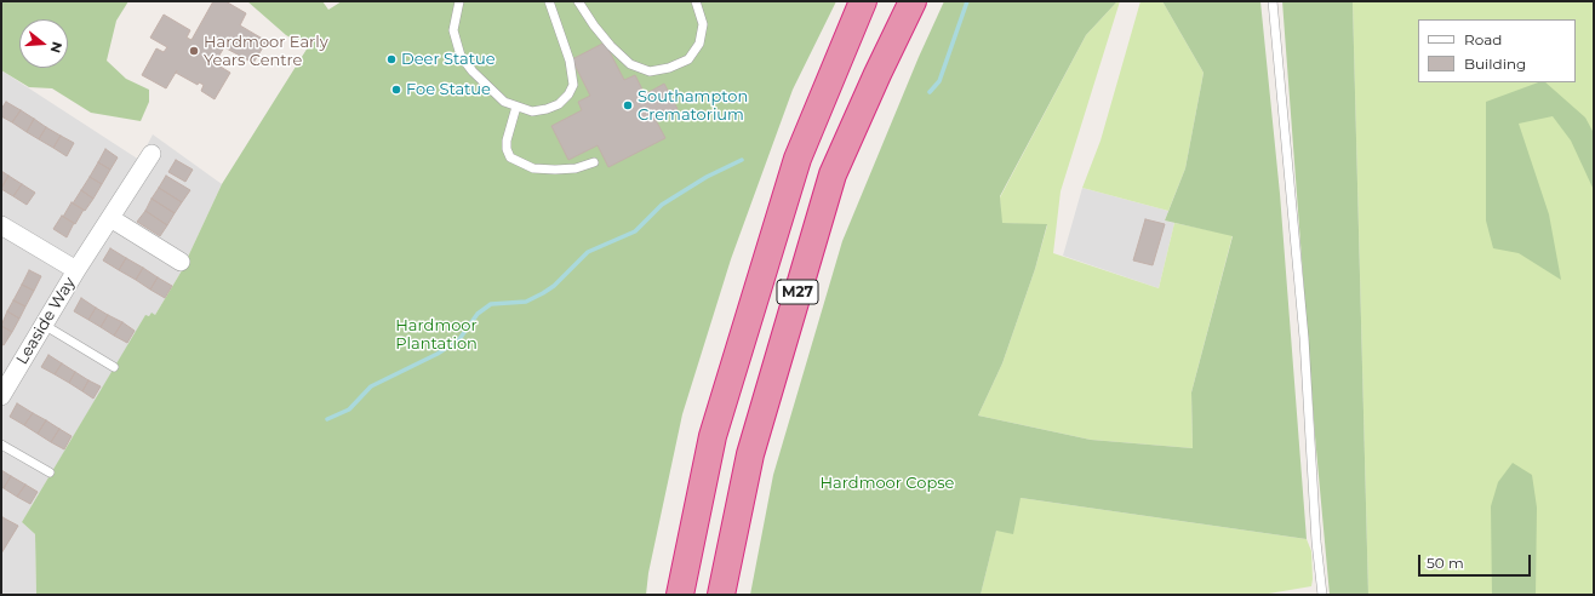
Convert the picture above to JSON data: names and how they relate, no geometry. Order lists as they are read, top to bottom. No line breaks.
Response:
{"streets":{"highway":["M27"],"street":["Leaside Way"]},"parks":["Hardmoor Plantation","Hardmoor Copse"],"places":["Hardmoor Early Years Centre","Deer Statue","Foe Statue","Southampton Crematorium"],"legend":["Road","Building"],"scale_bar":"50 m","north":"right"}
